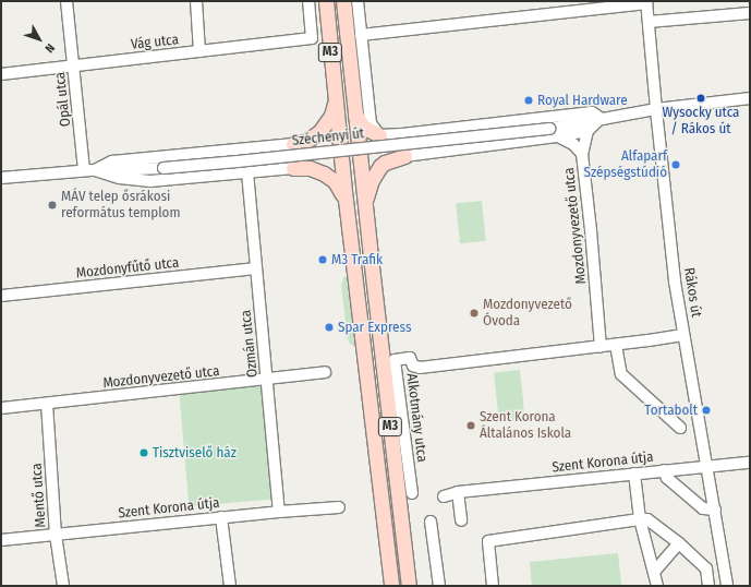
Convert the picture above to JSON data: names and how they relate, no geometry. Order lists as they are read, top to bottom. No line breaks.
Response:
{"streets":{"main road":["M3"],"street":["Vág utca","Opál utca","Széchenyi út","Mozdonyvezető utca","Mozdonyfűtő utca","Rákos út","Ozmán utca","Alkotmány utca","Szent Korona útja","Mentő utca"]},"crossings":[["Vág utca","Opál utca"],["Opál utca","Széchenyi út"],["Széchenyi út","Mozdonyvezető utca"],["Széchenyi út","Rákos út"],["Mozdonyvezető utca","Ozmán utca"],["Mozdonyvezető utca","Alkotmány utca"],["Mozdonyvezető utca","Mentő utca"],["Mozdonyfűtő utca","Ozmán utca"],["Rákos út","Szent Korona útja"],["Ozmán utca","Szent Korona útja"],["Szent Korona útja","Mentő utca"]],"places":["Wysocky utca / Rákos út","Royal Hardware","Alfaparf Szépségstúdió","MÁV telep ősrákosi református templom","M3 Trafik","Mozdonyvezető Óvoda","Spar Express","Tortabolt","Szent Korona Általános Iskola","Tisztviselő ház"],"north":"bottom right"}
